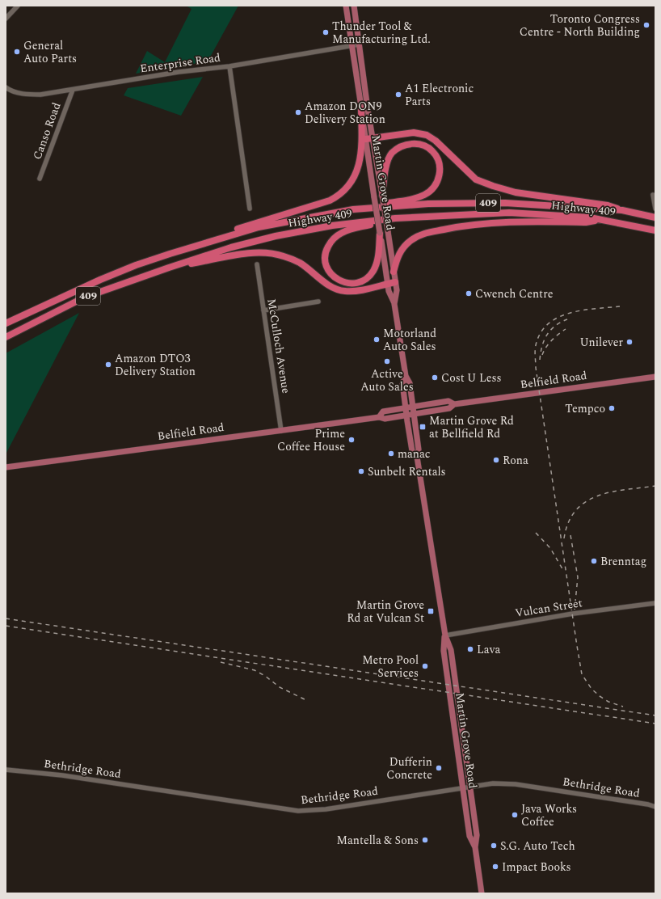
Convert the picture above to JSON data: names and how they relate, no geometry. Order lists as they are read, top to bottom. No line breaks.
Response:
{"streets":{"highway":["409","Highway 409"],"main road":["Martin Grove Road","Belfield Road"],"street":["Enterprise Road","Canso Road","McCulloch Avenue","Vulcan Street","Bethridge Road"]},"crossings":[["Enterprise Road","Canso Road"],["Enterprise Road","Martin Grove Road"],["Martin Grove Road","Belfield Road"],["Martin Grove Road","Vulcan Street"],["Martin Grove Road","Bethridge Road"],["McCulloch Avenue","Belfield Road"]],"places":{"other":["Toronto Congress Centre - North Building","Thunder Tool & Manufacturing Ltd.","General Auto Parts","A1 Electronic Parts","Amazon DON9 Delivery Station","Cwench Centre","Motorland Auto Sales","Unilever","Active Auto Sales","Amazon DTO3 Delivery Station","Cost U Less","Tempco","Prime Coffee House","manac","Rona","Sunbelt Rentals","Brenntag","Lava","Metro Pool Services","Dufferin Concrete","Java Works Coffee","Mantella & Sons","S.G. Auto Tech","Impact Books"],"transit":["Martin Grove Rd at Bellfield Rd","Martin Grove Rd at Vulcan St"]}}
